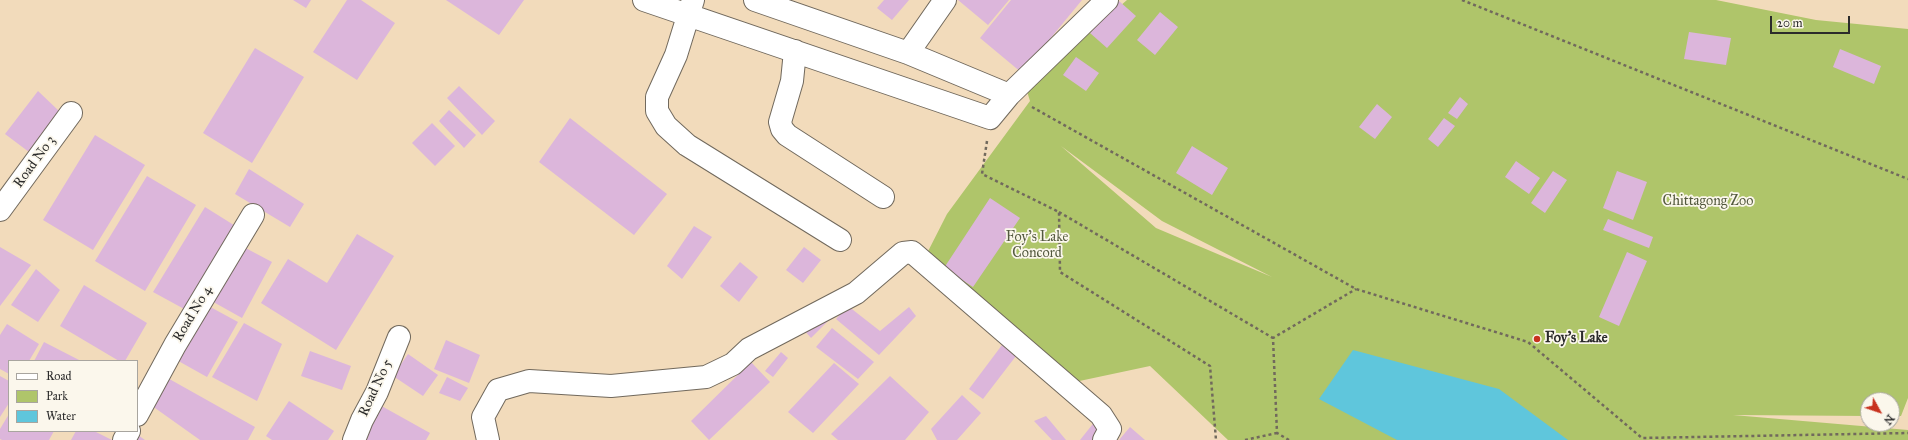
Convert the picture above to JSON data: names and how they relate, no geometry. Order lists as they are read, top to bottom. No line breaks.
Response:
{"streets":{"street":["Road No 3","Road No 4","Road No 5"]},"parks":["Chittagong Zoo","Foy’s Lake Concord"],"places":["Foy's Lake"],"legend":["Road","Park","Water"],"scale_bar":"20 m","north":"bottom right"}
